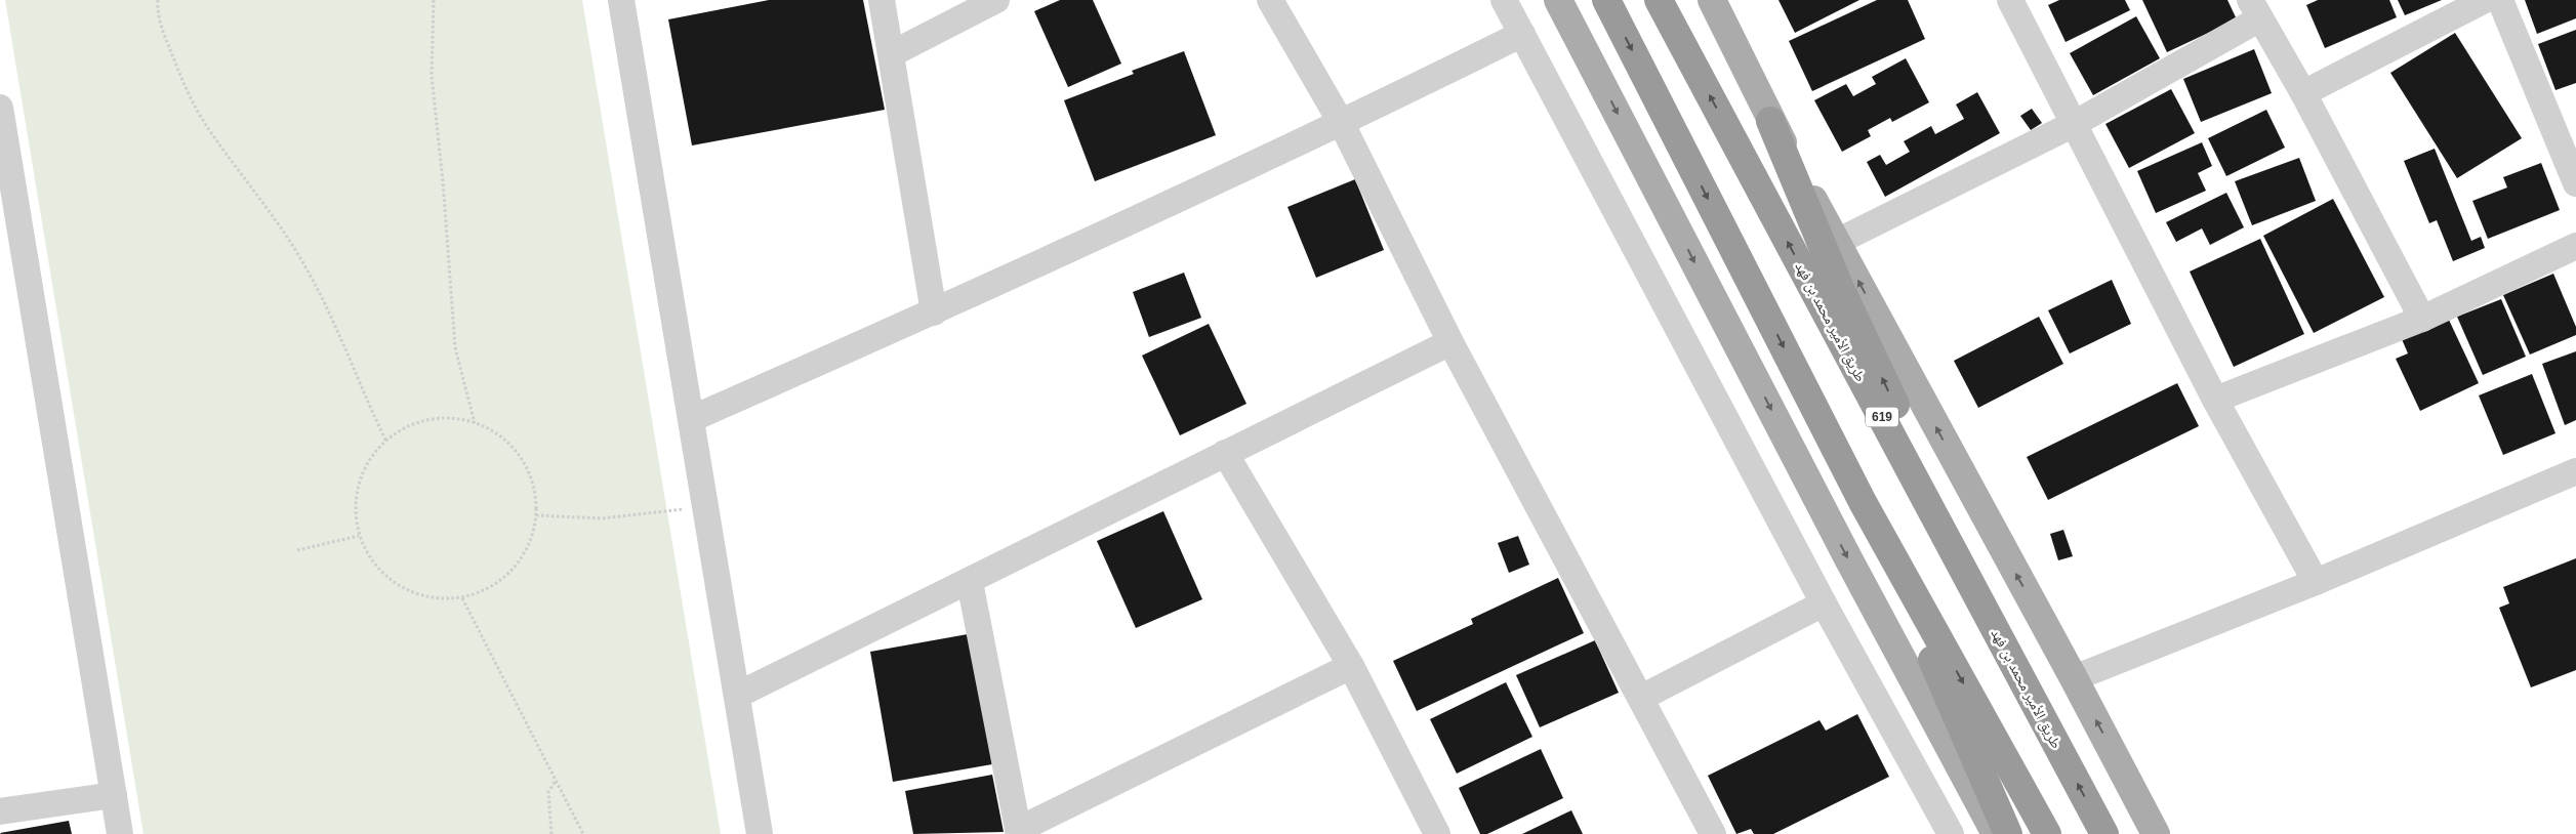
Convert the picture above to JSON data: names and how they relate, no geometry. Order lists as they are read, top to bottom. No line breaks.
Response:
{"streets":{"highway":["طريق الأمير محمد بن فهد","619"]}}
